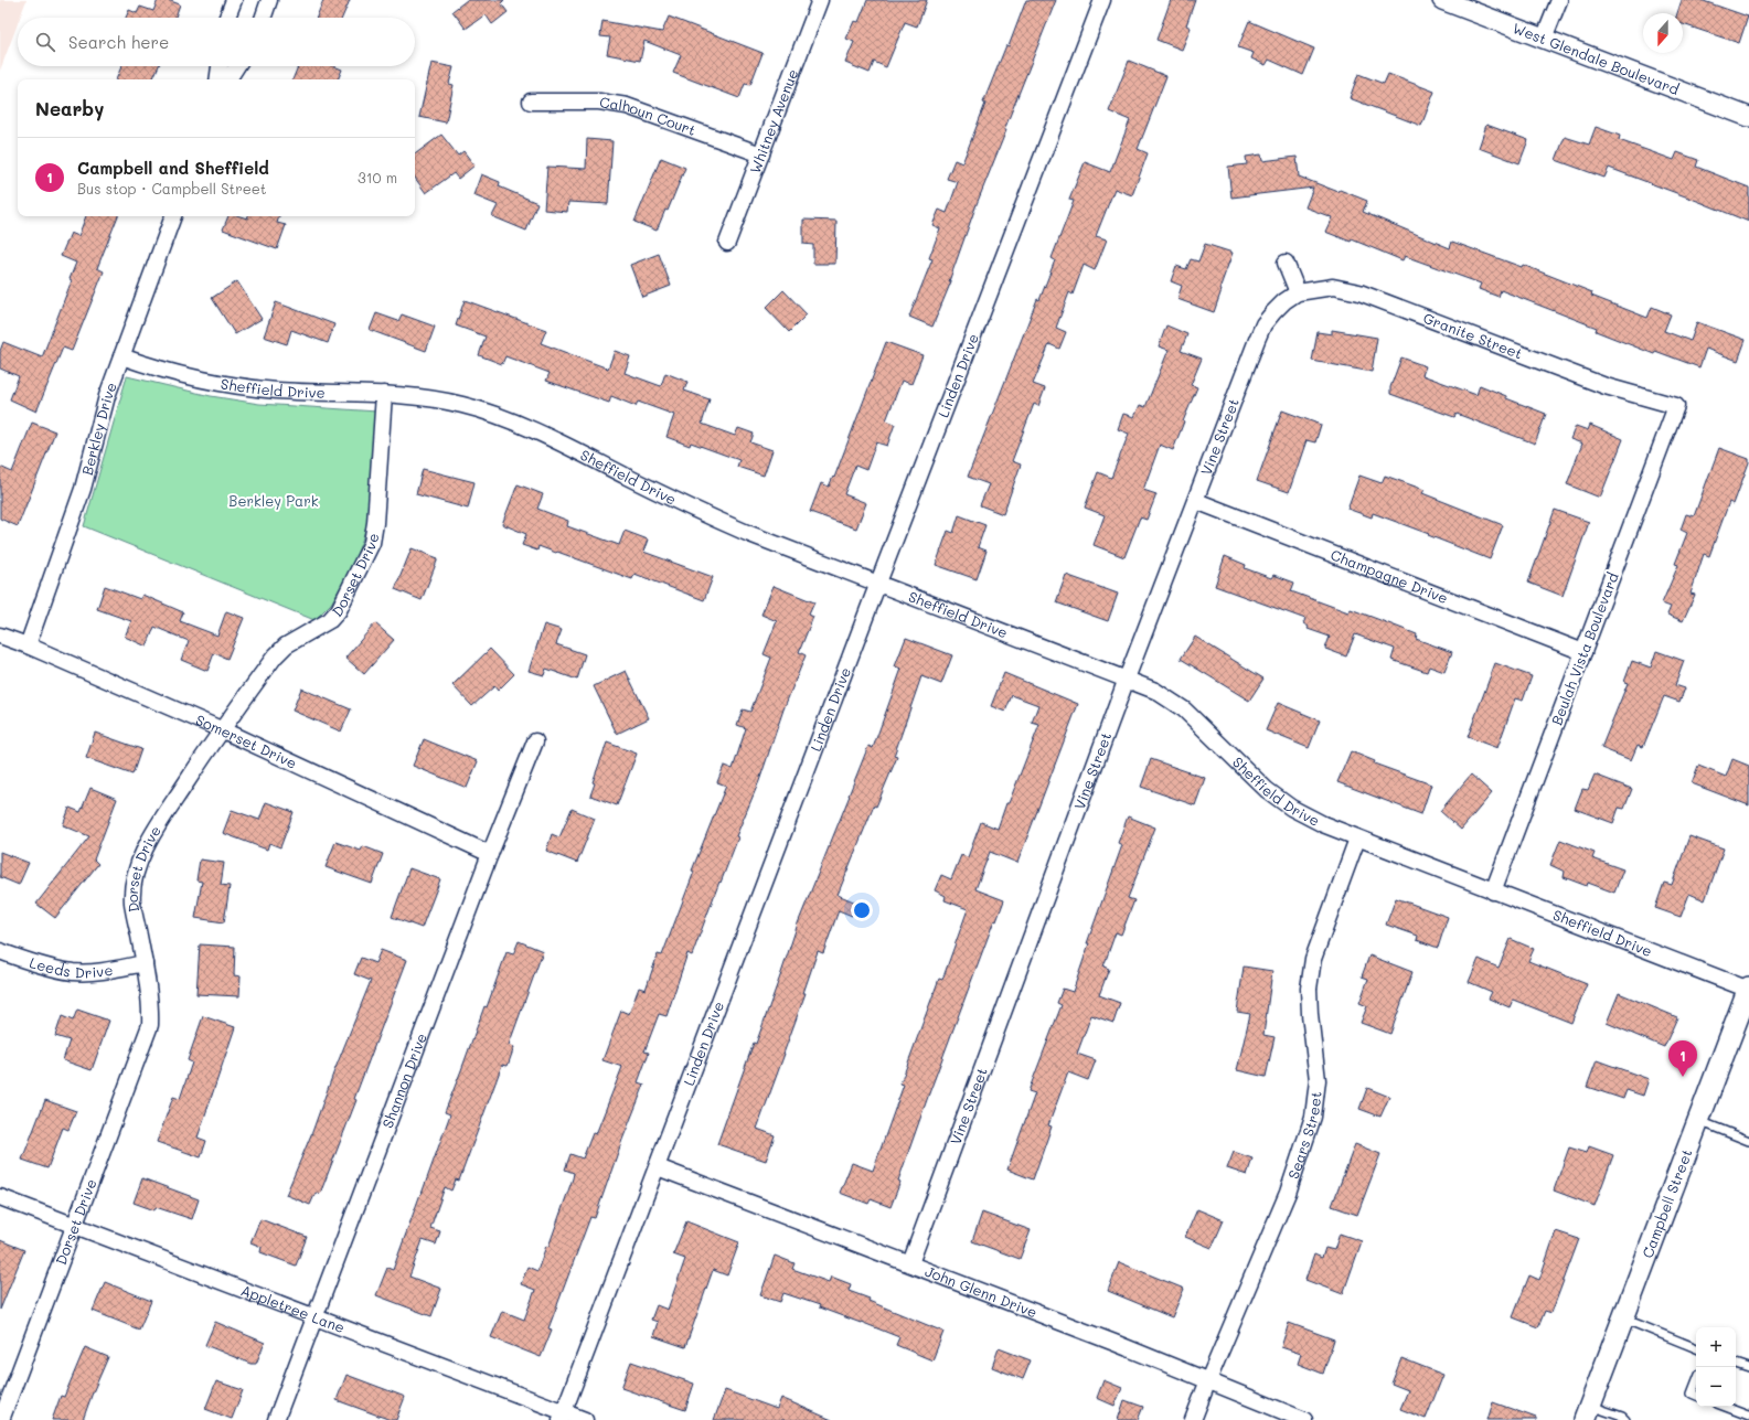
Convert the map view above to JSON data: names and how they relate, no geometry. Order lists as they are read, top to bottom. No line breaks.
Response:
{"streets":{"main road":["Campbell Street"],"street":["West Glendale Boulevard","Calhoun Court","Whitney Avenue","Granite Street","Linden Drive","Sheffield Drive","Berkley Drive","Vine Street","Dorset Drive","Champagne Drive","Beulah Vista Boulevard","Somerset Drive","Leeds Drive","Shannon Drive","Sears Street","John Glenn Drive","Appletree Lane"]},"crossings":[["Calhoun Court","Whitney Avenue"],["Granite Street","Vine Street"],["Granite Street","Beulah Vista Boulevard"],["Linden Drive","Sheffield Drive"],["Linden Drive","John Glenn Drive"],["Linden Drive","Appletree Lane"],["Sheffield Drive","Berkley Drive"],["Sheffield Drive","Vine Street"],["Sheffield Drive","Dorset Drive"],["Sheffield Drive","Beulah Vista Boulevard"],["Sheffield Drive","Sears Street"],["Sheffield Drive","Campbell Street"],["Berkley Drive","Somerset Drive"],["Vine Street","Champagne Drive"],["Vine Street","John Glenn Drive"],["Dorset Drive","Somerset Drive"],["Dorset Drive","Leeds Drive"],["Dorset Drive","Appletree Lane"],["Champagne Drive","Beulah Vista Boulevard"],["Somerset Drive","Shannon Drive"],["Shannon Drive","Appletree Lane"],["Sears Street","John Glenn Drive"]],"parks":["Berkley Park"],"north":"bottom","page":{"search":"Search here","heading":"Nearby","list":[{"mark":"1","name":"Campbell and Sheffield","note":"Bus stop · Campbell Street","value":"310 m"}],"pins":"1","map_buttons":["+","−"]}}
